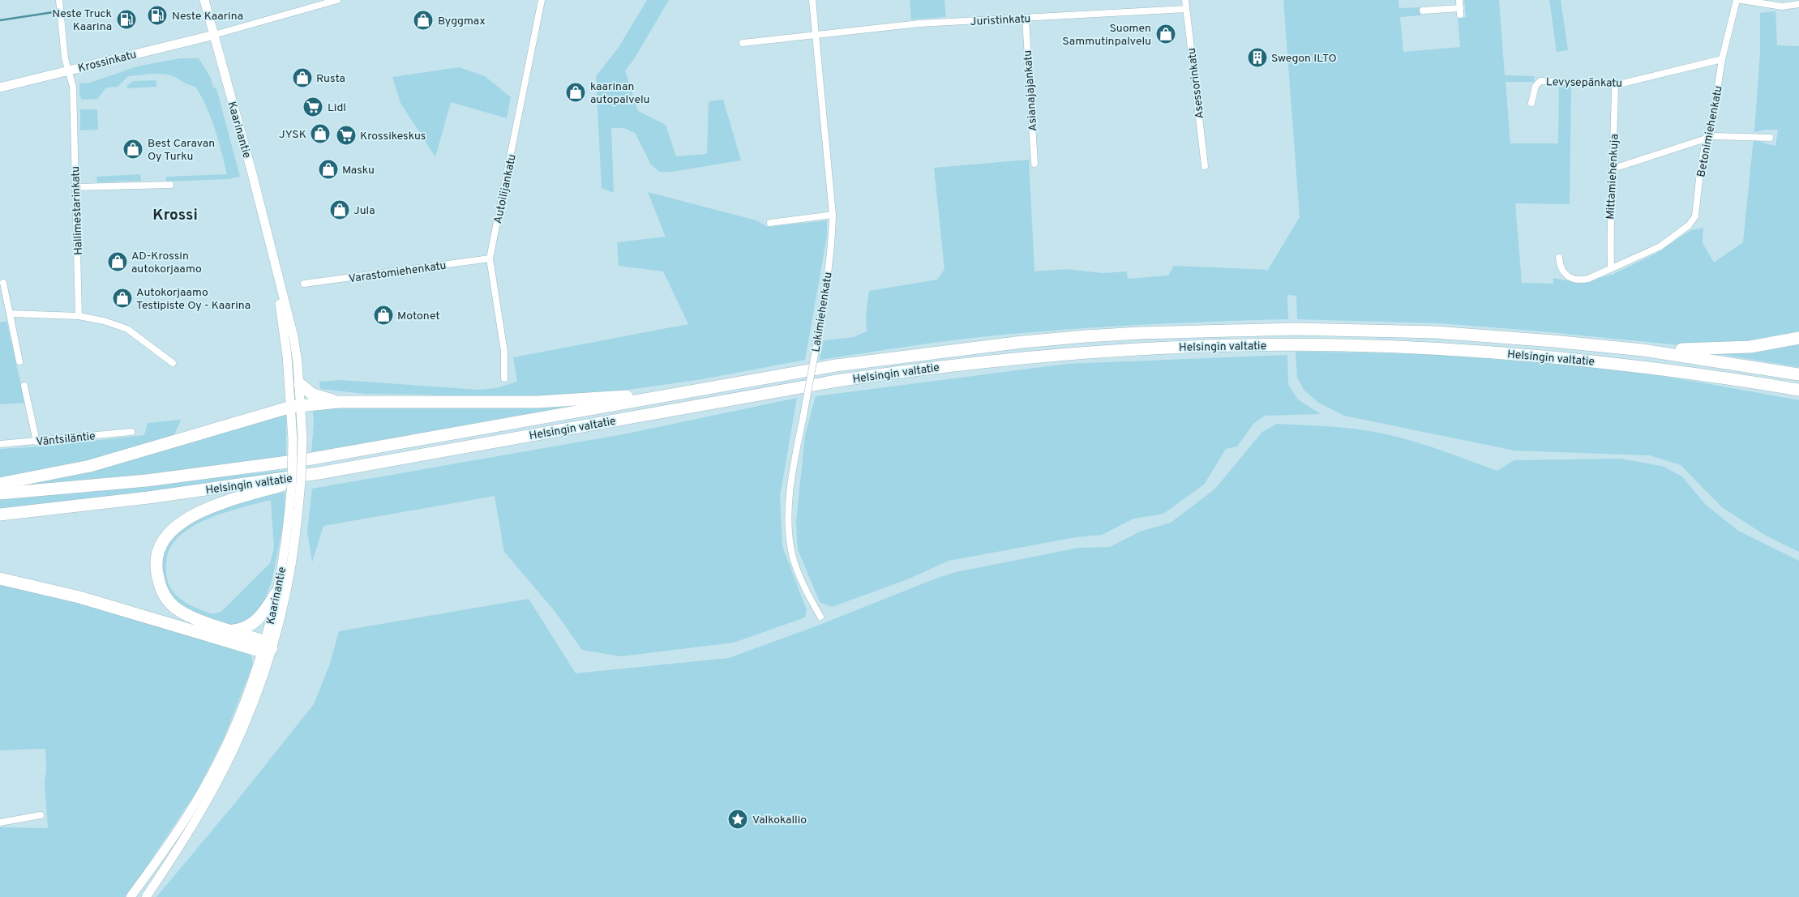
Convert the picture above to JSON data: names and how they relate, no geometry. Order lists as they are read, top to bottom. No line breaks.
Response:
{"streets":{"highway":["Helsingin valtatie"],"main road":["Krossinkatu","Kaarinantie"],"street":["Juristinkatu","Levysepänkatu","Asessorinkatu","Asianajajankatu","Betonimiehenkatu","Mittamiehenkuja","Autoilijankatu","Hallimestarinkatu","Varastomiehenkatu","Lakimiehenkatu","Väntsiläntie"]},"crossings":[["Juristinkatu","Asessorinkatu"],["Juristinkatu","Asianajajankatu"],["Juristinkatu","Lakimiehenkatu"],["Krossinkatu","Kaarinantie"],["Krossinkatu","Hallimestarinkatu"],["Levysepänkatu","Betonimiehenkatu"],["Levysepänkatu","Mittamiehenkuja"],["Betonimiehenkatu","Mittamiehenkuja"],["Autoilijankatu","Varastomiehenkatu"]],"districts":["Krossi"],"places":{"fuel station":["Neste Kaarina","Neste Truck Kaarina"],"shop":["Byggmax","Suomen Sammutinpalvelu","Rusta","kaarinan autopalvelu","JYSK","Best Caravan Oy Turku","Masku","Jula","AD-Krossin autokorjaamo","Autokorjaamo Testipiste Oy - Kaarina","Motonet"],"building":["Swegon ILTO"],"supermarket":["Lidl","Krossikeskus"],"place":["Valkokallio"]}}
